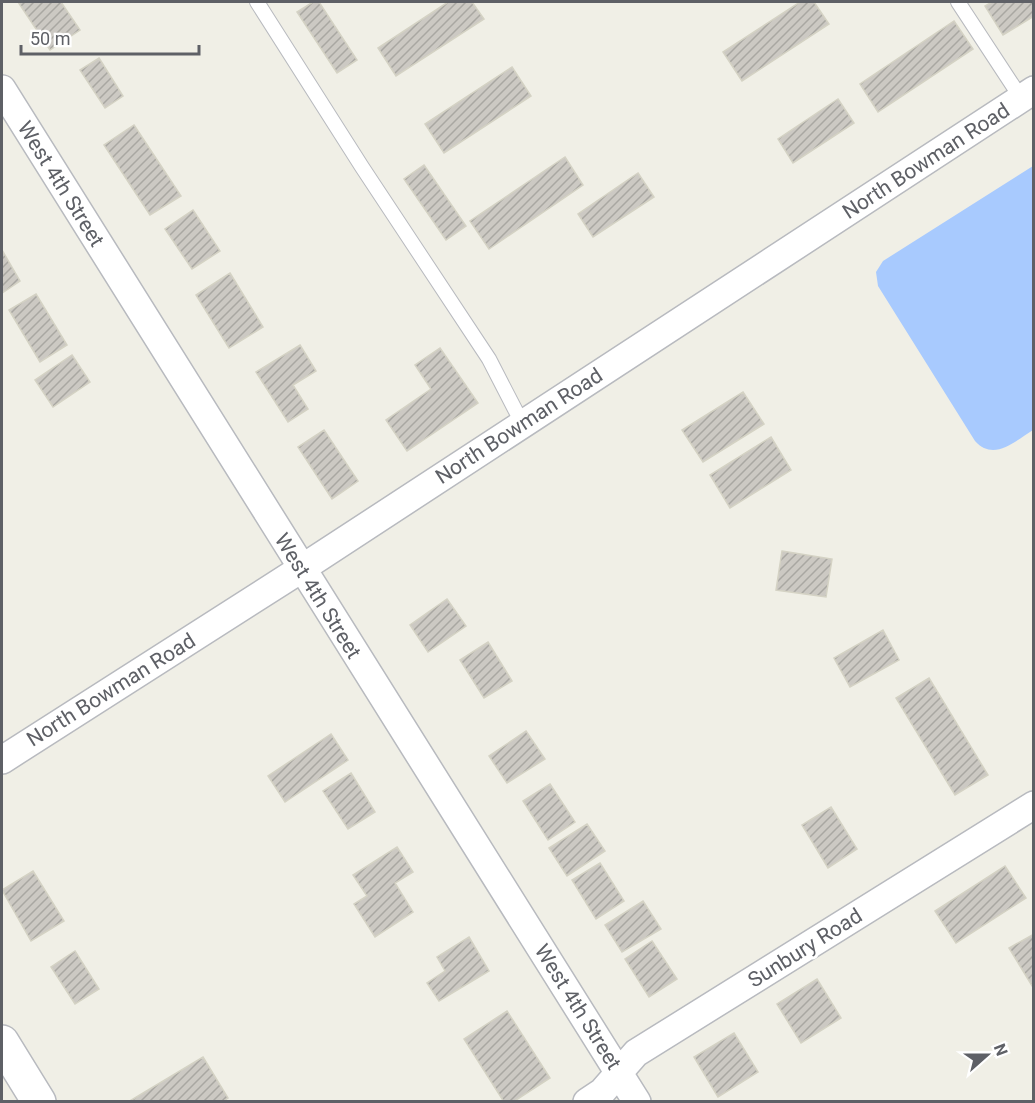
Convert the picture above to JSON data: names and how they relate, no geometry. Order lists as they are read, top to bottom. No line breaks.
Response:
{"streets":{"street":["North Bowman Road","West 4th Street","Sunbury Road"]},"crossings":[["North Bowman Road","West 4th Street"],["West 4th Street","Sunbury Road"]],"scale_bar":"50 m","north":"right"}
